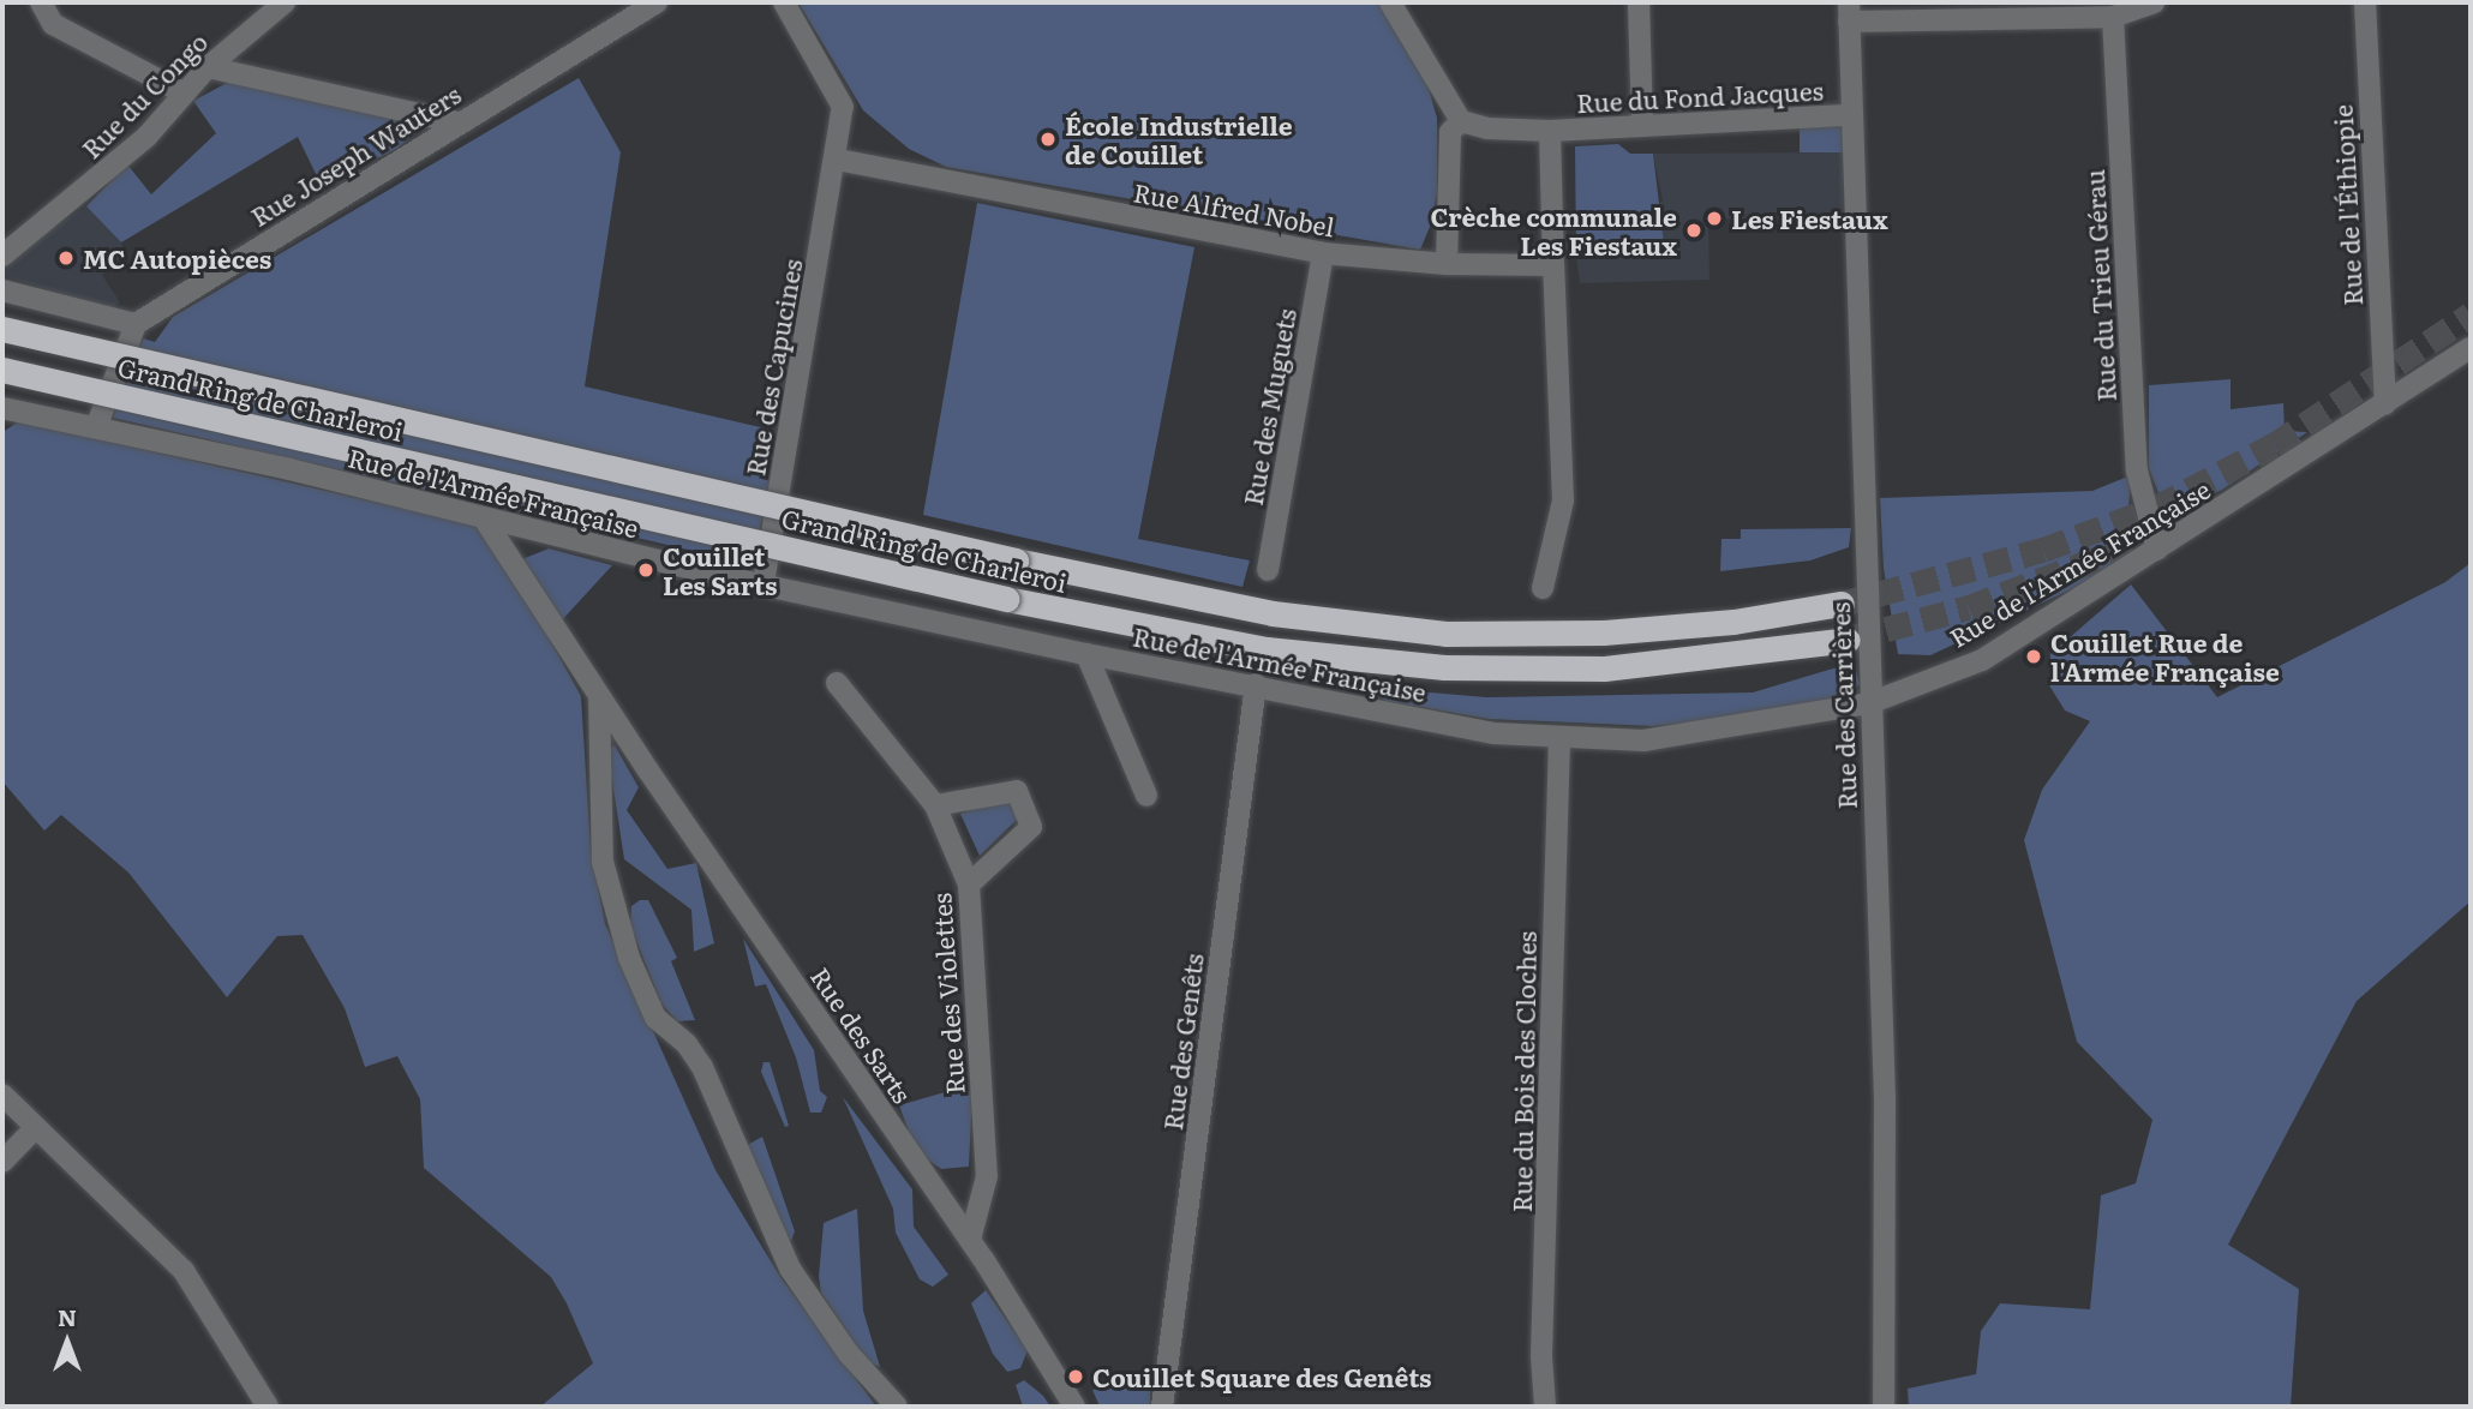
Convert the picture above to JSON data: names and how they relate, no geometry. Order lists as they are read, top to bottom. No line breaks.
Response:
{"streets":{"highway":["Grand Ring de Charleroi"],"street":["Rue du Congo","Rue du Fond Jacques","Rue Joseph Wauters","Rue de l'Éthiopie","Rue Alfred Nobel","Rue du Trieu Gérau","Rue des Capucines","Rue des Muguets","Rue de l'Armée Française","Rue des Carrières","Rue des Violettes","Rue des Sarts","Rue des Genêts","Rue du Bois des Cloches"]},"crossings":[["Rue du Fond Jacques","Rue des Carrières"],["Rue de l'Éthiopie","Rue de l'Armée Française"],["Rue Alfred Nobel","Rue des Capucines"],["Rue Alfred Nobel","Rue des Muguets"],["Rue du Trieu Gérau","Rue de l'Armée Française"],["Rue des Capucines","Rue de l'Armée Française"],["Rue de l'Armée Française","Rue des Carrières"],["Rue de l'Armée Française","Rue des Sarts"],["Rue de l'Armée Française","Rue des Genêts"],["Rue de l'Armée Française","Rue du Bois des Cloches"],["Rue des Violettes","Rue des Sarts"]],"places":["École Industrielle de Couillet","Les Fiestaux","Crèche communale Les Fiestaux","MC Autopièces","Couillet Les Sarts","Couillet Rue de l'Armée Française","Couillet Square des Genêts"],"north":"top"}
